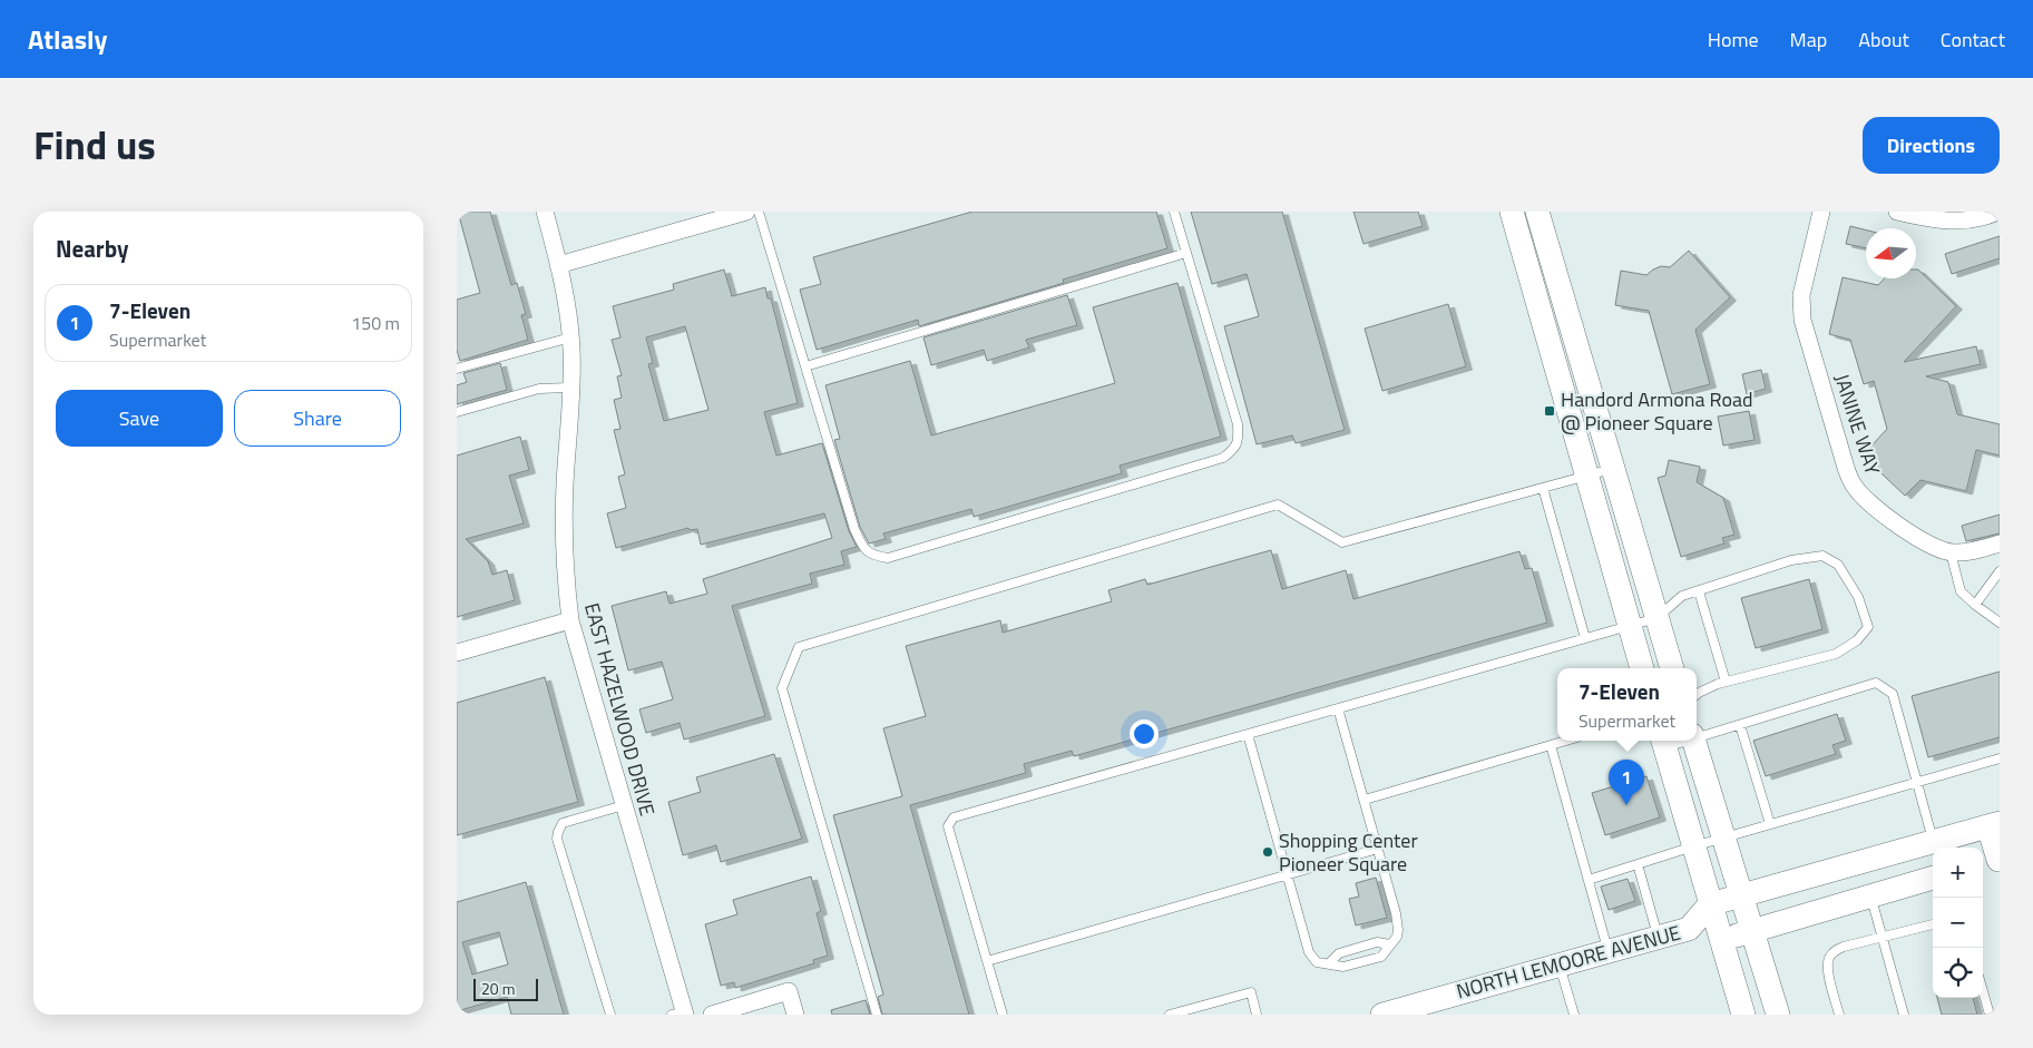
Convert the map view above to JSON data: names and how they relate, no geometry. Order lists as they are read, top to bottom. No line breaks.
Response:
{"streets":{"main road":["NORTH LEMOORE AVENUE"],"street":["JANINE WAY","EAST HAZELWOOD DRIVE"]},"places":{"transit":["Handord Armona Road @ Pioneer Square"],"other":["Shopping Center Pioneer Square"]},"scale_bar":"20 m","north":"left","page":{"header":"Atlasly","nav":["Home","Map","About","Contact"],"title":"Find us","buttons":["Directions",["Save","Share"]],"heading":"Nearby","list":[{"mark":"1","name":"7-Eleven","note":"Supermarket","value":"150 m"}],"popup":["7-Eleven","Supermarket"],"pins":"1","map_buttons":["+","−"],"scale":"20 m"}}
